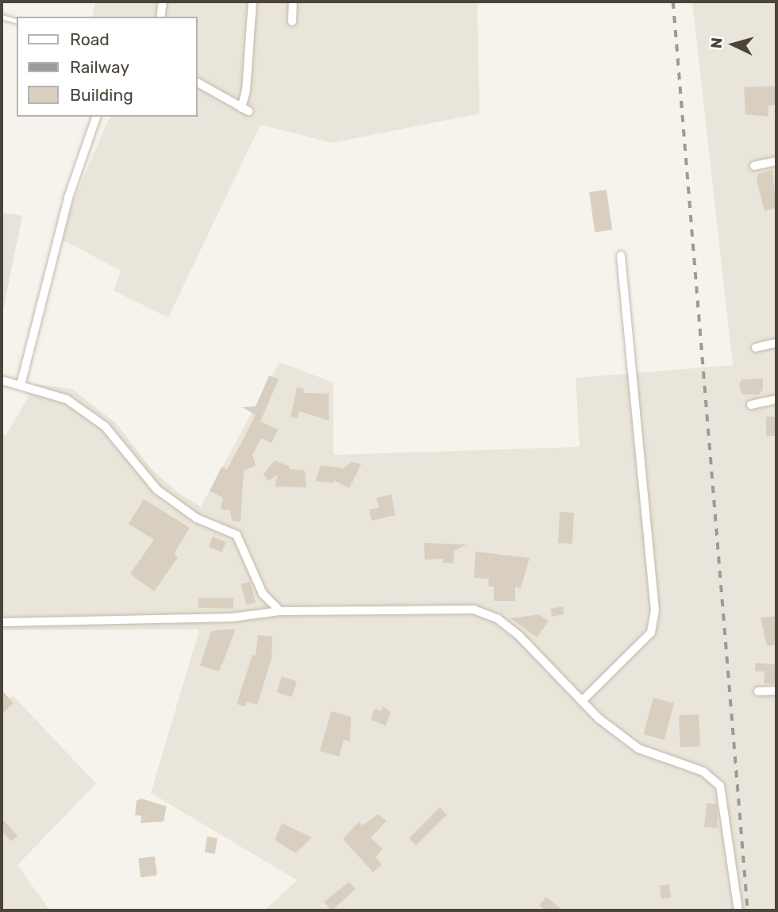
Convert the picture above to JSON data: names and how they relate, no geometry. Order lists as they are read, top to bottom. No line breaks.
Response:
{"legend":["Road","Railway","Building"],"north":"left"}
